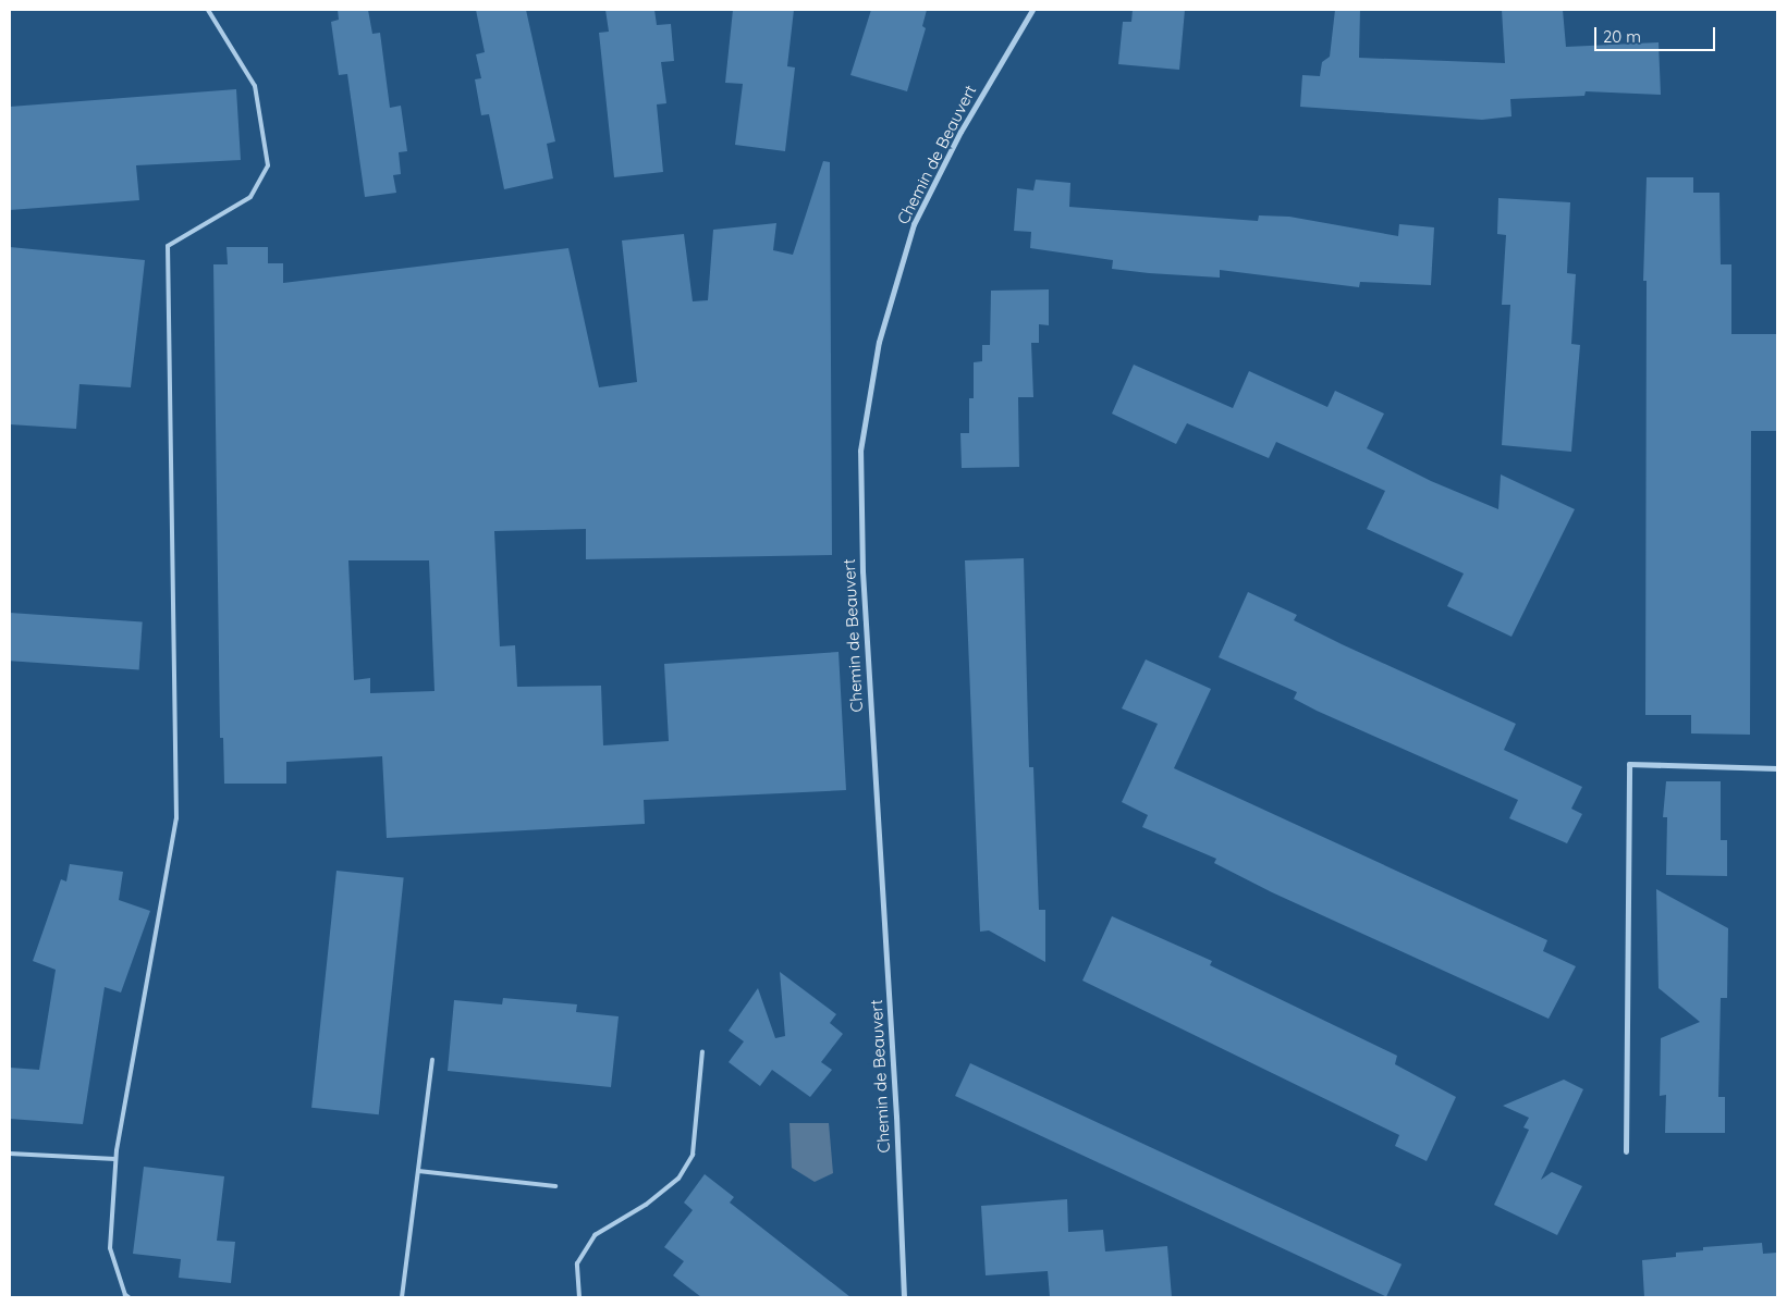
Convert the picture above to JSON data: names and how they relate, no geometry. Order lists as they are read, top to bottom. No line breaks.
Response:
{"streets":{"street":["Chemin de Beauvert"]},"scale_bar":"20 m"}
